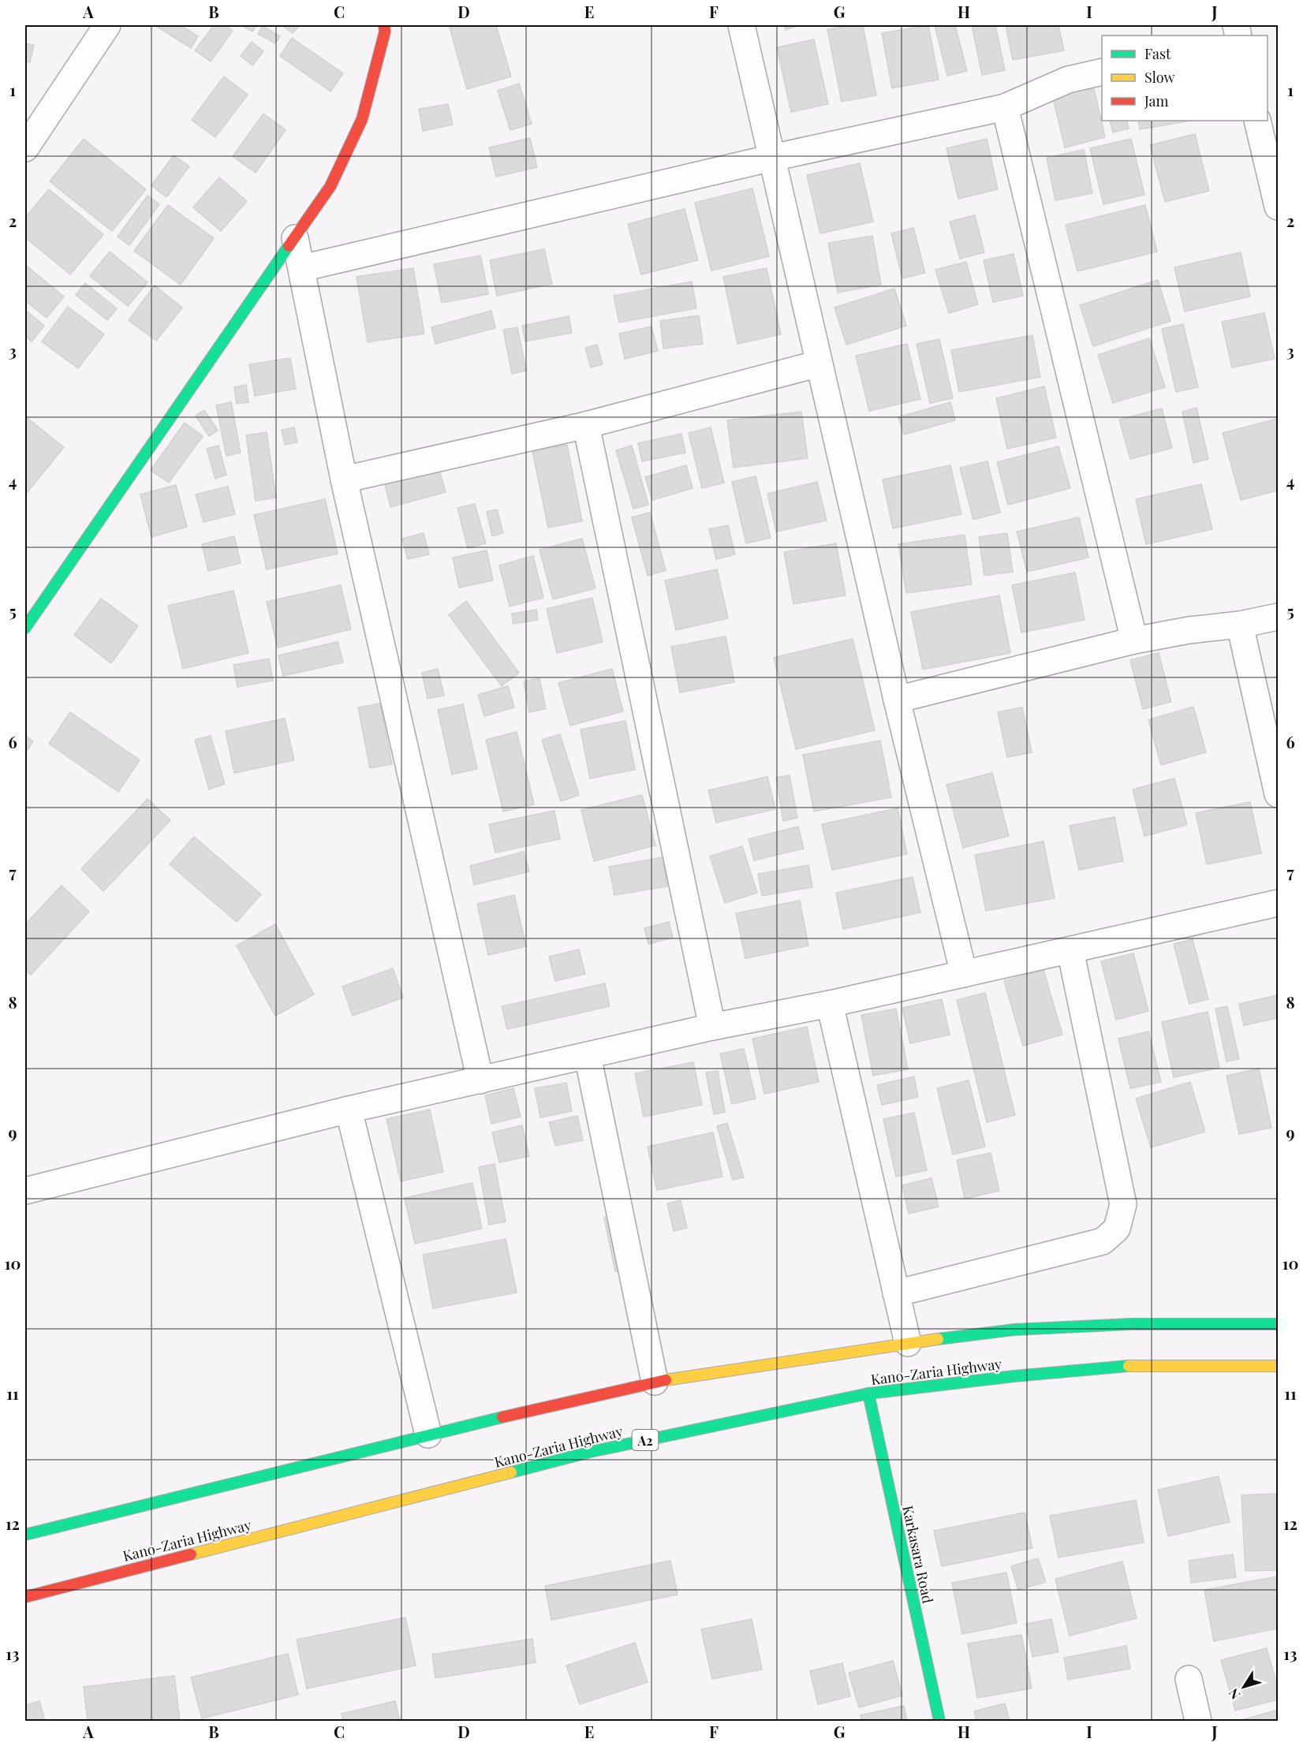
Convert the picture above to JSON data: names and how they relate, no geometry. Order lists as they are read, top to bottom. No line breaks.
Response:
{"streets":{"main road":["Kano-Zaria Highway","A2","Karkasara Road"]},"crossings":[["Kano-Zaria Highway","Karkasara Road"]],"legend":["Fast","Slow","Jam"],"north":"bottom left","grid":{"columns":["A","B","C","D","E","F","G","H","I","J"],"rows":["1","2","3","4","5","6","7","8","9","10","11","12","13"]}}
